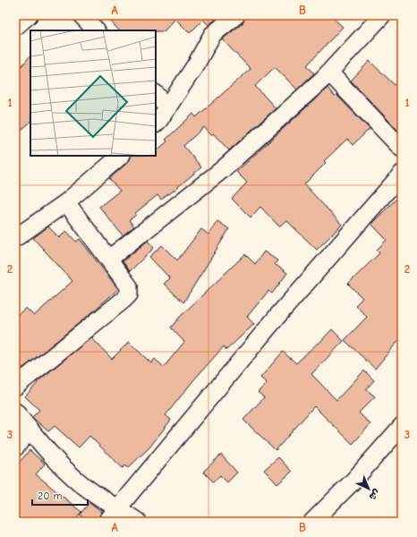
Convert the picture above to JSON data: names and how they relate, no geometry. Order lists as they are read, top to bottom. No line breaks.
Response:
{"scale_bar":"20 m","north":"bottom right","grid":{"columns":["A","B"],"rows":["1","2","3"]}}
